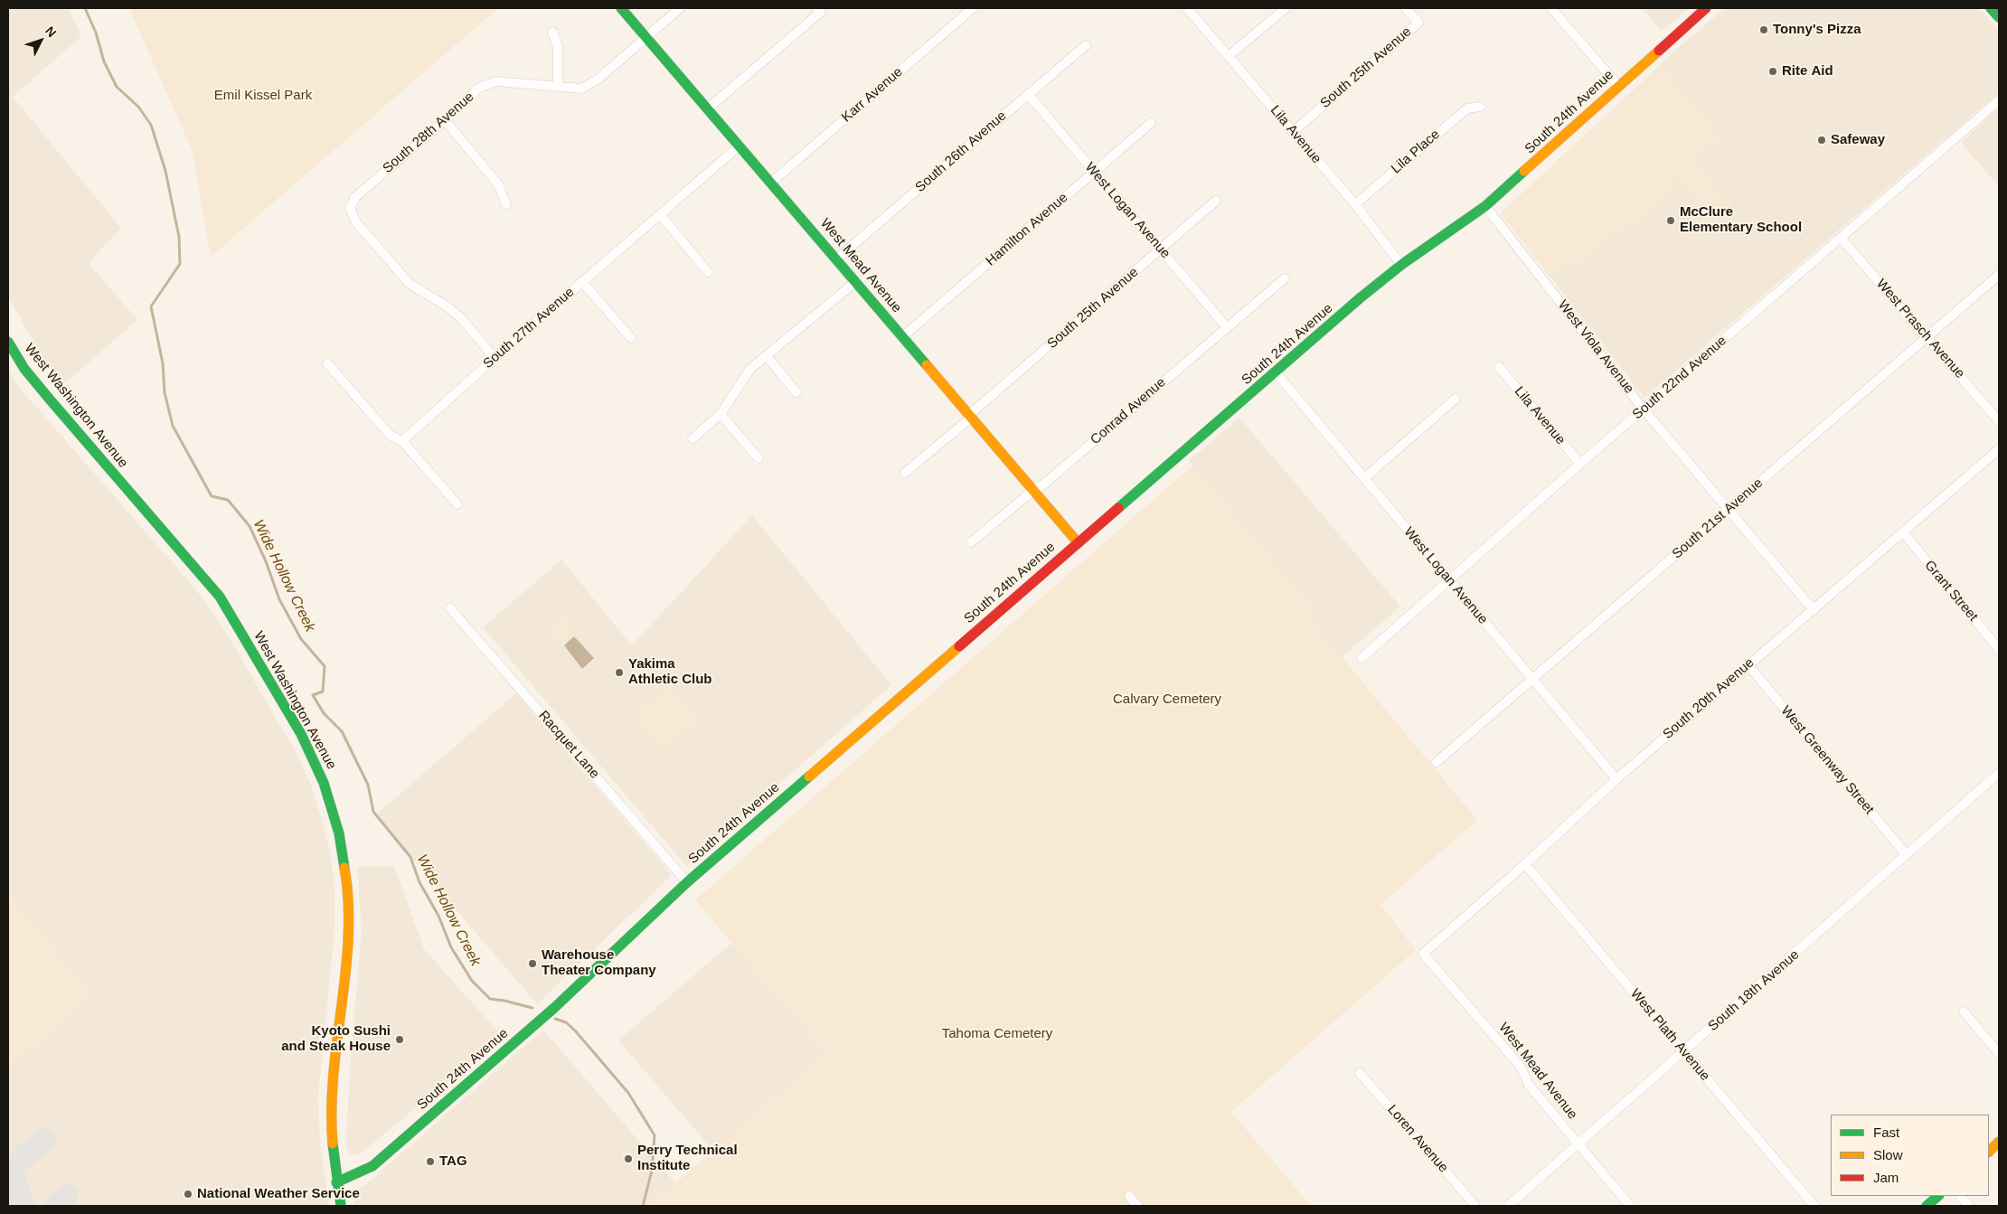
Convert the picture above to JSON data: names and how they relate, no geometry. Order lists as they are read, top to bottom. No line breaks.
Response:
{"streets":{"street":["South 25th Avenue","Karr Avenue","South 24th Avenue","South 28th Avenue","Lila Avenue","South 26th Avenue","Lila Place","West Logan Avenue","Hamilton Avenue","West Mead Avenue","South 27th Avenue","West Prasch Avenue","West Viola Avenue","South 22nd Avenue","West Washington Avenue","Conrad Avenue","South 21st Avenue","Grant Street","South 20th Avenue","Racquet Lane","West Greenway Street","South 18th Avenue","West Plath Avenue","Loren Avenue"]},"crossings":[["South 25th Avenue","Lila Avenue"],["South 25th Avenue","West Logan Avenue"],["South 25th Avenue","West Mead Avenue"],["Karr Avenue","West Mead Avenue"],["South 24th Avenue","Lila Avenue"],["South 24th Avenue","West Logan Avenue"],["South 24th Avenue","West Mead Avenue"],["South 24th Avenue","West Viola Avenue"],["South 24th Avenue","West Washington Avenue"],["South 24th Avenue","Racquet Lane"],["South 28th Avenue","West Mead Avenue"],["South 28th Avenue","South 27th Avenue"],["Lila Avenue","Lila Place"],["Lila Avenue","South 22nd Avenue"],["South 26th Avenue","West Logan Avenue"],["South 26th Avenue","West Mead Avenue"],["West Logan Avenue","Hamilton Avenue"],["West Logan Avenue","South 22nd Avenue"],["West Logan Avenue","Conrad Avenue"],["West Logan Avenue","South 21st Avenue"],["West Logan Avenue","South 20th Avenue"],["Hamilton Avenue","West Mead Avenue"],["West Mead Avenue","South 27th Avenue"],["West Mead Avenue","Conrad Avenue"],["West Mead Avenue","South 20th Avenue"],["West Mead Avenue","South 18th Avenue"],["West Prasch Avenue","South 22nd Avenue"],["West Prasch Avenue","South 21st Avenue"],["West Viola Avenue","South 22nd Avenue"],["West Viola Avenue","South 21st Avenue"],["West Viola Avenue","South 20th Avenue"],["Grant Street","South 20th Avenue"],["South 20th Avenue","West Greenway Street"],["South 20th Avenue","West Plath Avenue"],["West Greenway Street","South 18th Avenue"],["South 18th Avenue","West Plath Avenue"]],"water":["Wide Hollow Creek"],"parks":["Emil Kissel Park","Calvary Cemetery","Tahoma Cemetery"],"places":["Tonny's Pizza","Rite Aid","Safeway","McClure Elementary School","Yakima Athletic Club","Warehouse Theater Company","Kyoto Sushi and Steak House","Perry Technical Institute","TAG","National Weather Service"],"legend":["Fast","Slow","Jam"],"north":"top right"}
